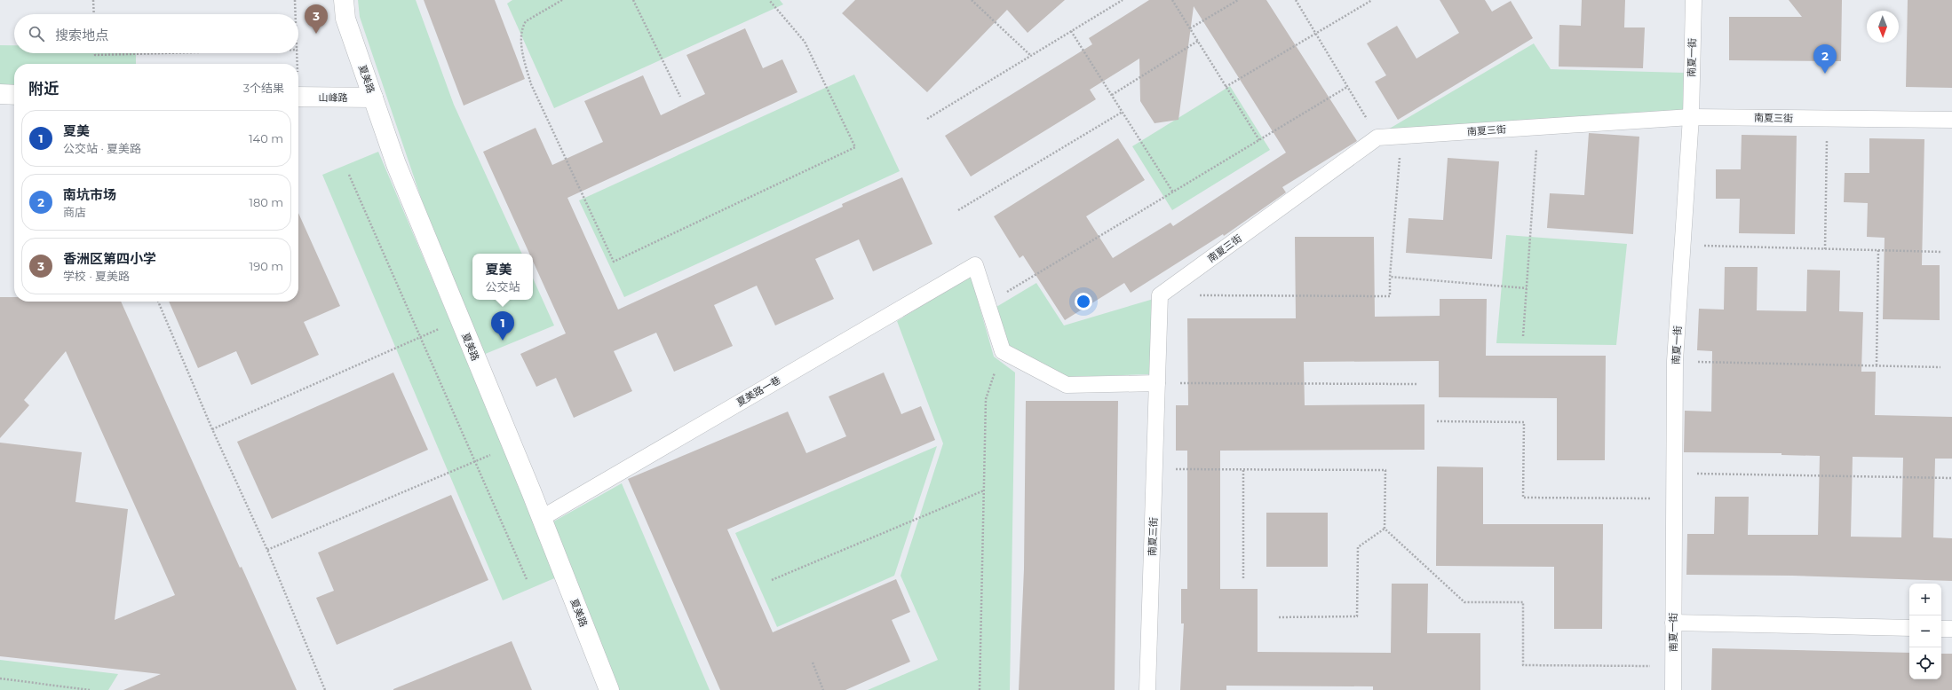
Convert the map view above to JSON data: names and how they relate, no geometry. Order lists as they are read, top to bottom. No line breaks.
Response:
{"streets":{"street":["夏美路","山峰路"],"lane":["南夏一街","南夏三街","夏美路一巷"]},"crossings":[["南夏一街","南夏三街"],["夏美路","山峰路"],["夏美路","夏美路一巷"]],"north":"bottom","page":{"pins":["3","2","1"],"search":"搜索地点","heading":["附近","3个结果"],"list":[{"mark":"1","name":"夏美","note":"公交站 · 夏美路","value":"140 m"},{"mark":"2","name":"南坑市场","note":"商店","value":"180 m"},{"mark":"3","name":"香洲区第四小学","note":"学校 · 夏美路","value":"190 m"}],"popup":["夏美","公交站"],"map_buttons":["+","−"]}}
